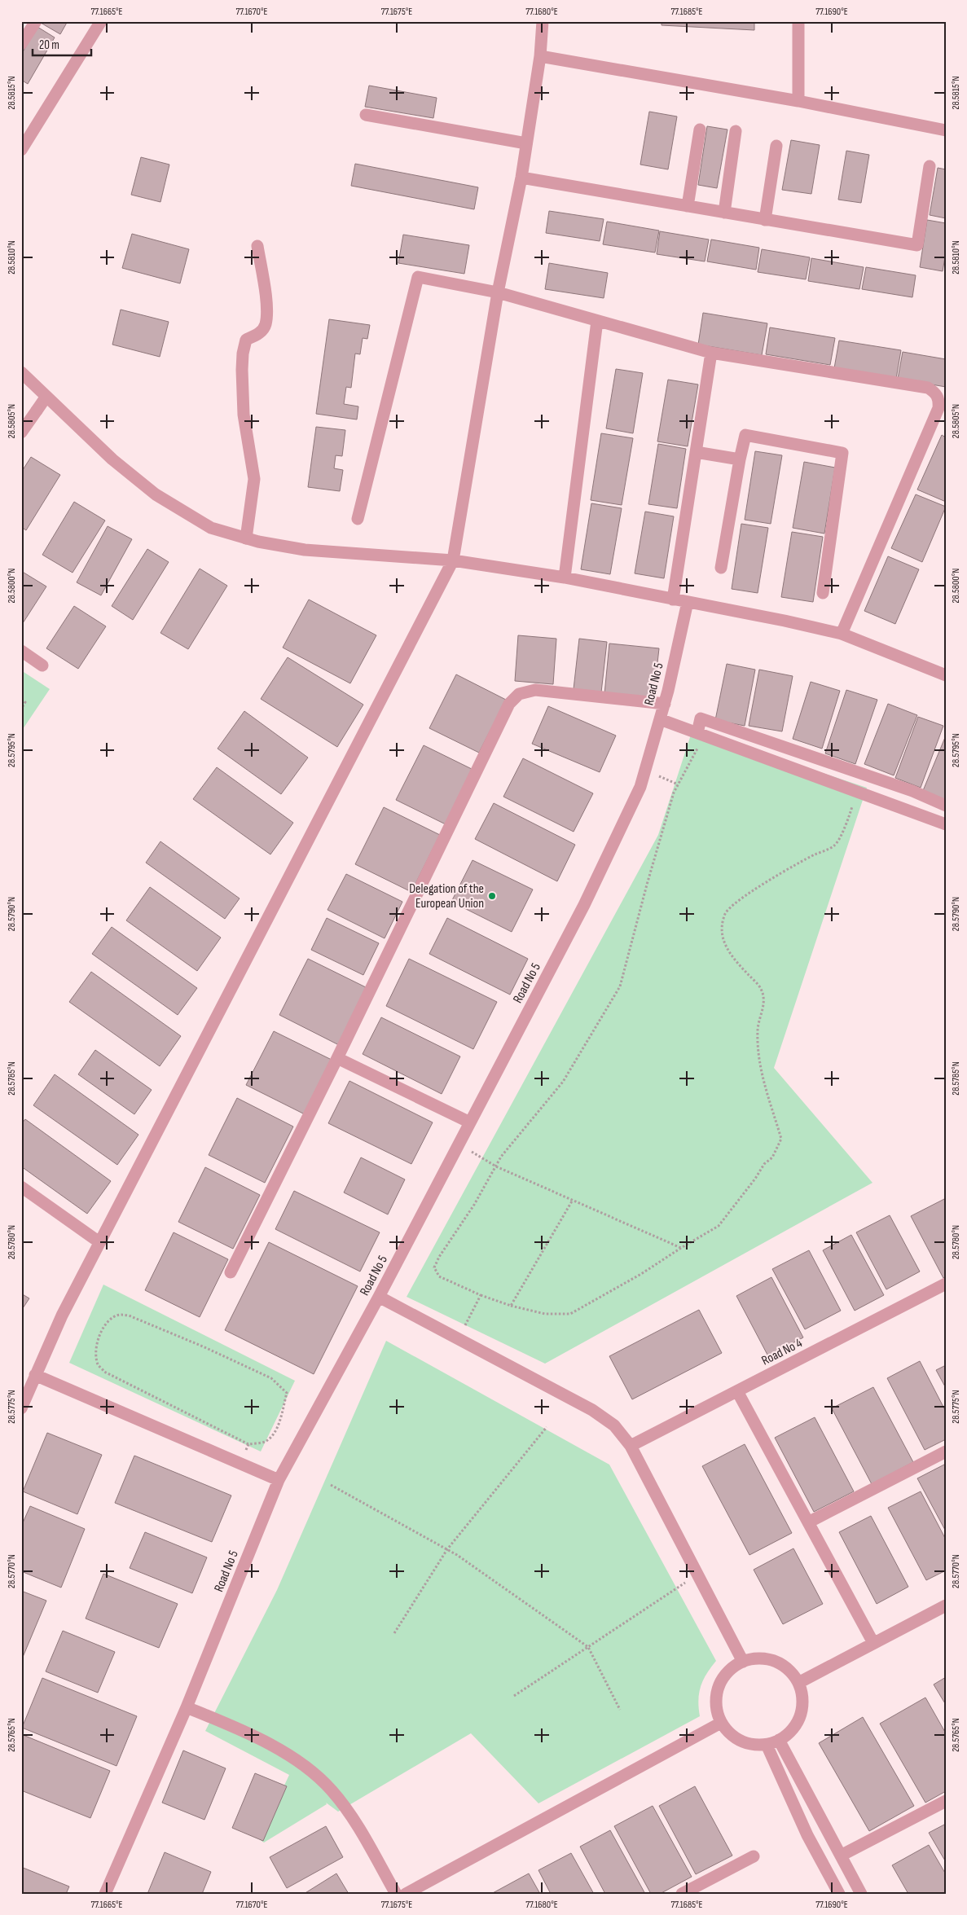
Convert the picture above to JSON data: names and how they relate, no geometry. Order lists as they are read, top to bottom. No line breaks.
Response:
{"streets":{"street":["Road No 5","Road No 4"]},"places":["Delegation of the European Union"],"scale_bar":"20 m","coordinates":["77.1665°E","77.1670°E","77.1675°E","77.1680°E","77.1685°E","77.1690°E","28.5815°N","28.5810°N","28.5805°N","28.5800°N","28.5795°N","28.5790°N","28.5785°N","28.5780°N","28.5775°N","28.5770°N","28.5765°N"]}
